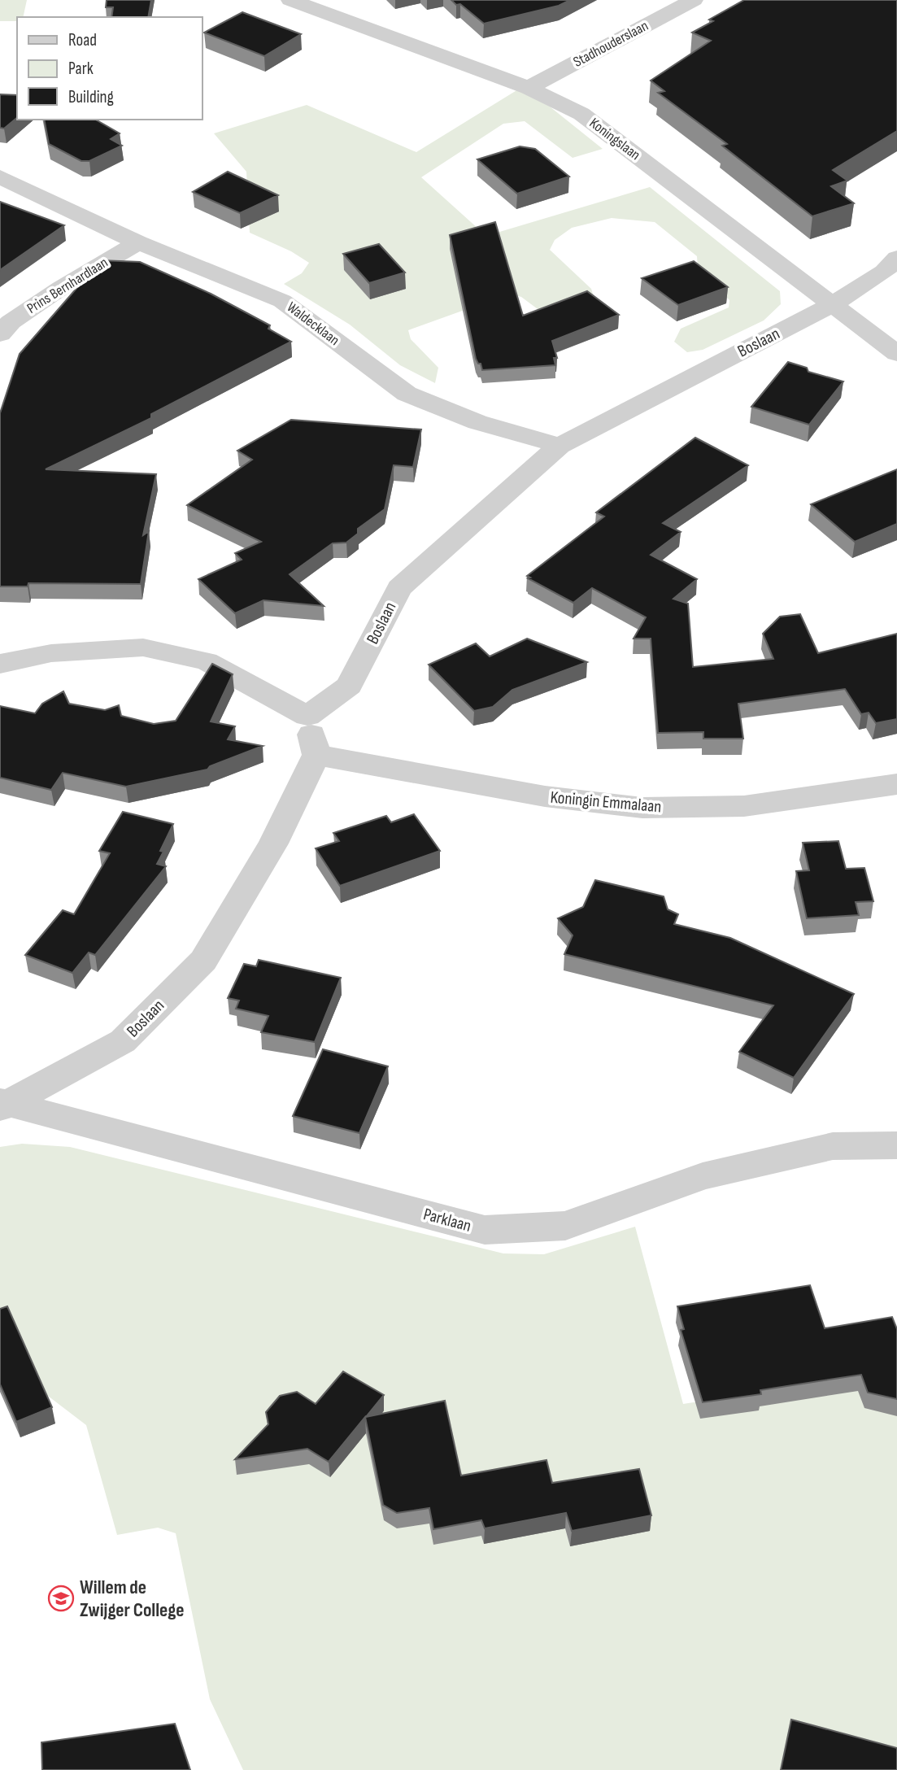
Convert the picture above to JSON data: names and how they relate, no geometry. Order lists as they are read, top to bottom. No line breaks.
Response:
{"streets":{"street":["Stadhouderslaan","Koningslaan","Prins Bernhardlaan","Waldecklaan","Boslaan","Koningin Emmalaan","Parklaan"]},"crossings":[["Stadhouderslaan","Koningslaan"],["Koningslaan","Boslaan"],["Prins Bernhardlaan","Waldecklaan"],["Waldecklaan","Boslaan"],["Boslaan","Koningin Emmalaan"],["Boslaan","Parklaan"]],"places":{"school or university":["Willem de Zwijger College"]},"legend":["Road","Park","Building"]}
